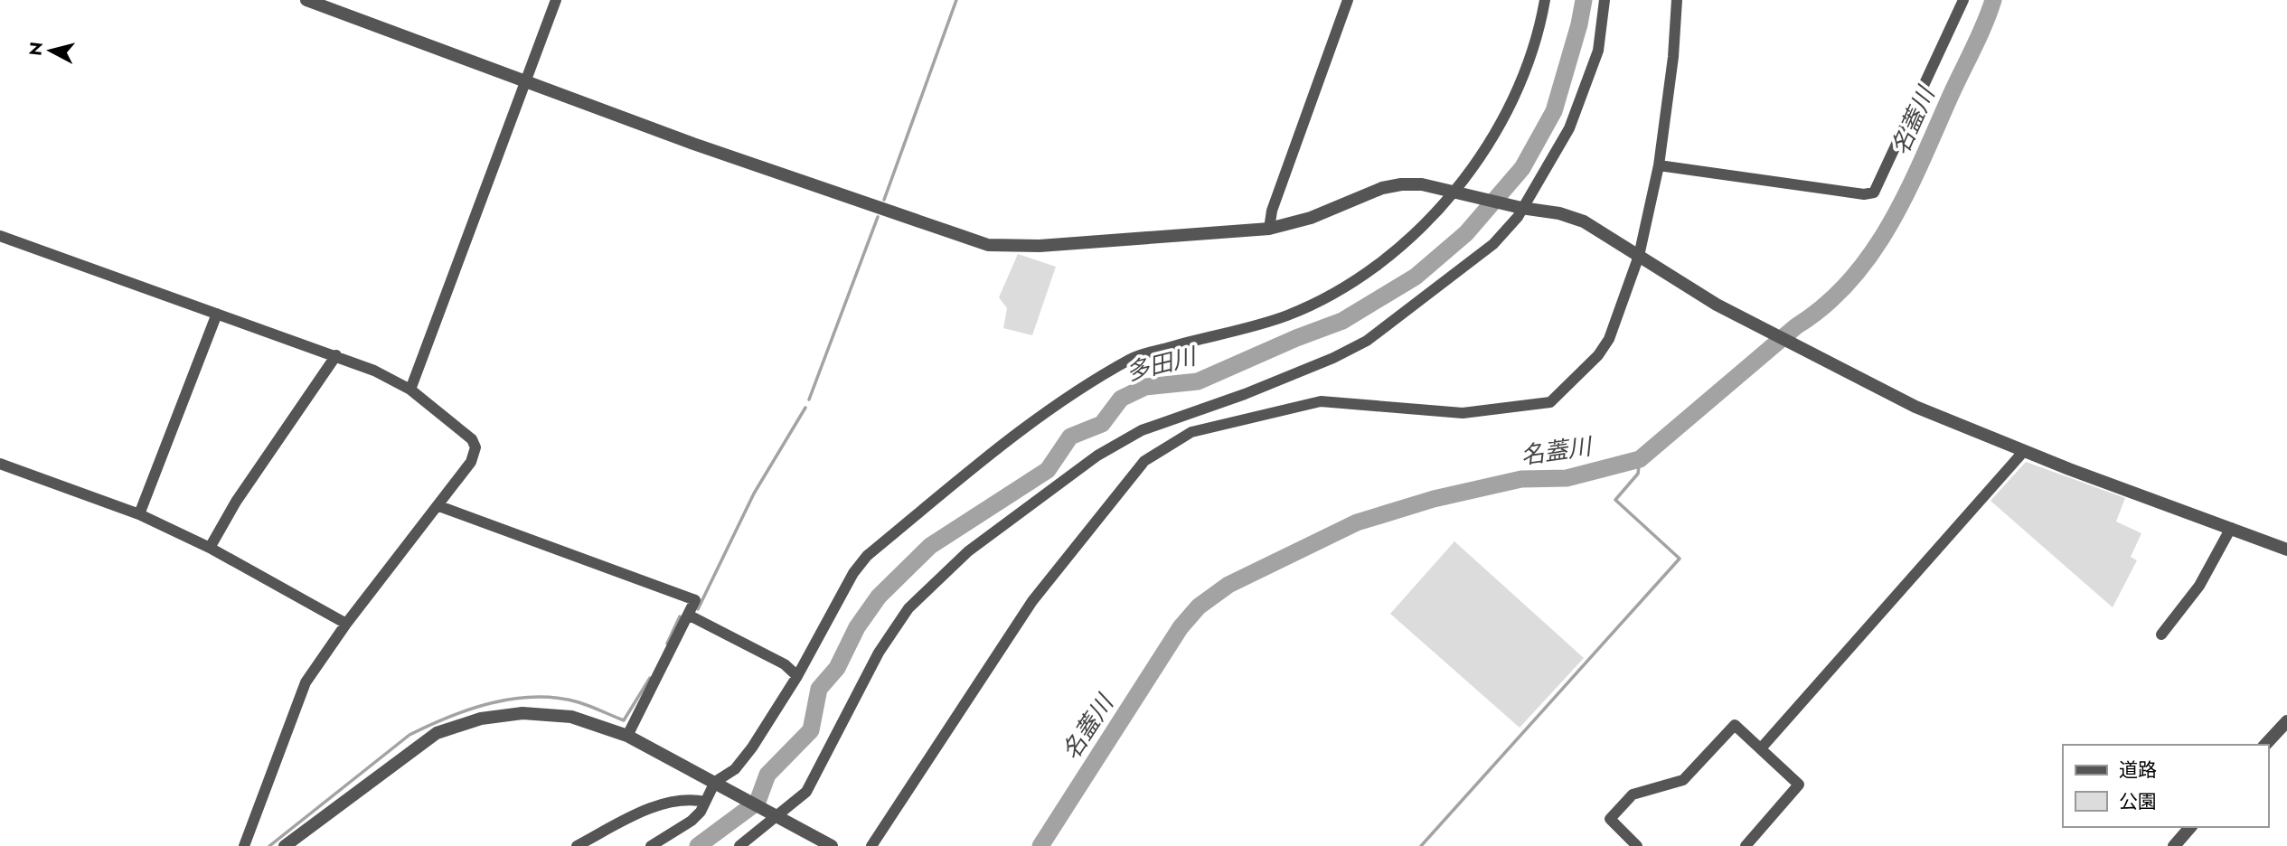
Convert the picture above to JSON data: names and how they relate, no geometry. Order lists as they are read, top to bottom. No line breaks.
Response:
{"water":["名蓋川","多田川"],"legend":["道路","公園"],"north":"left"}
